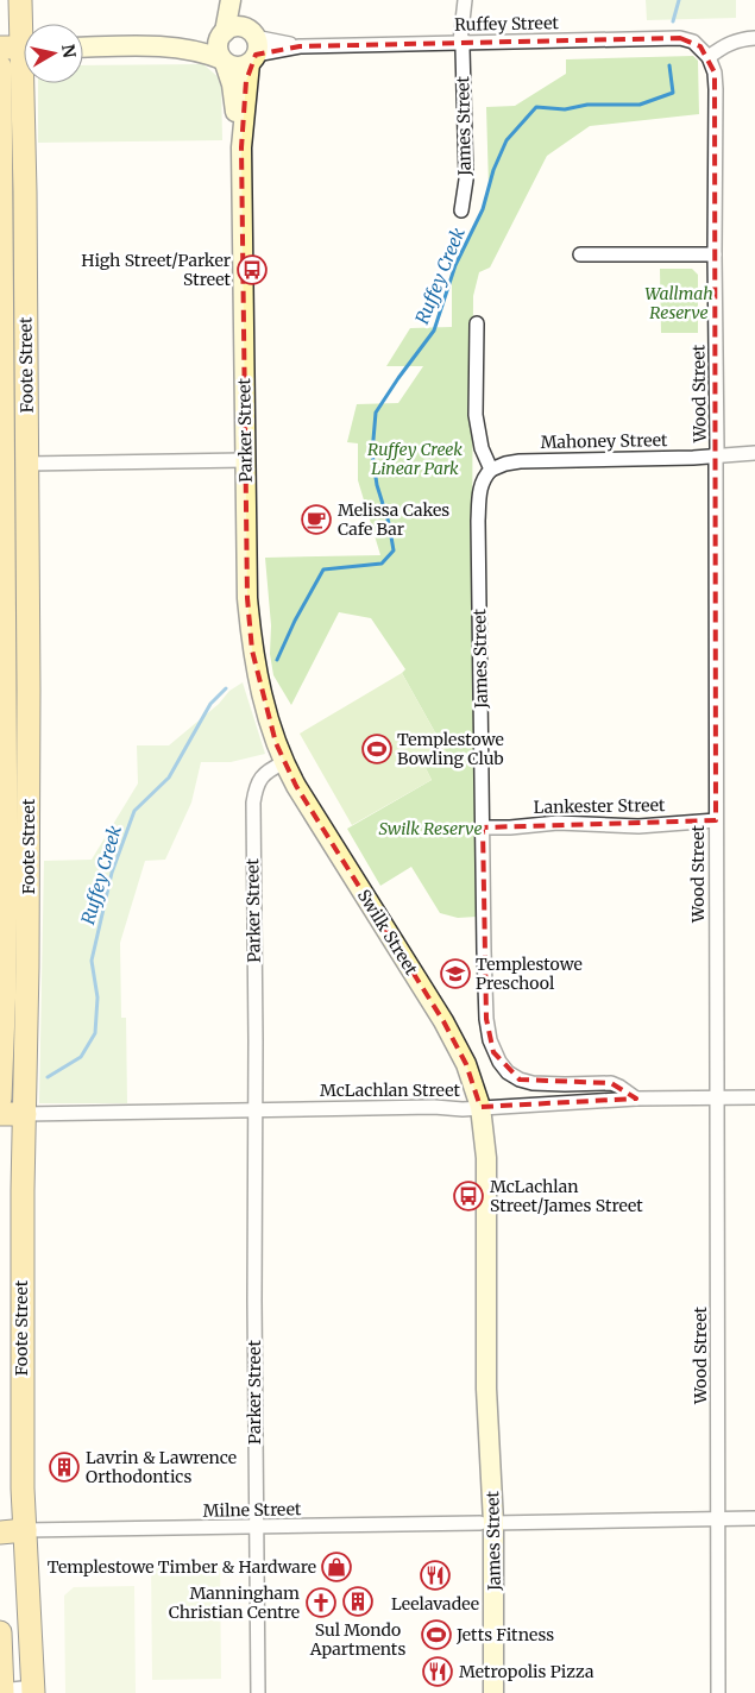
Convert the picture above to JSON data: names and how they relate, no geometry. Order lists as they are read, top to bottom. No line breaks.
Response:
{"streets":{"main road":["James Street","Foote Street","Parker Street","Swilk Street"],"street":["Ruffey Street","Wood Street","Mahoney Street","Lankester Street","McLachlan Street","Milne Street"]},"crossings":[["Ruffey Street","James Street"],["Ruffey Street","Wood Street"],["Ruffey Street","Parker Street"],["James Street","Mahoney Street"],["James Street","Lankester Street"],["James Street","Swilk Street"],["James Street","McLachlan Street"],["James Street","Milne Street"],["Foote Street","McLachlan Street"],["Foote Street","Milne Street"],["Wood Street","Mahoney Street"],["Wood Street","Lankester Street"],["Wood Street","McLachlan Street"],["Wood Street","Milne Street"],["Parker Street","Swilk Street"],["Parker Street","McLachlan Street"],["Parker Street","Milne Street"],["Swilk Street","McLachlan Street"]],"water":["Ruffey Creek"],"parks":["Wallmah Reserve","Ruffey Creek Linear Park","Swilk Reserve"],"places":{"bus stop":["High Street/Parker Street","McLachlan Street/James Street"],"cafe":["Melissa Cakes Cafe Bar"],"sports":["Templestowe Bowling Club","Jetts Fitness"],"school or university":["Templestowe Preschool"],"building":["Lavrin & Lawrence Orthodontics","Sul Mondo Apartments"],"shop":["Templestowe Timber & Hardware"],"restaurant":["Leelavadee","Metropolis Pizza"],"church":["Manningham Christian Centre"]},"north":"right"}
